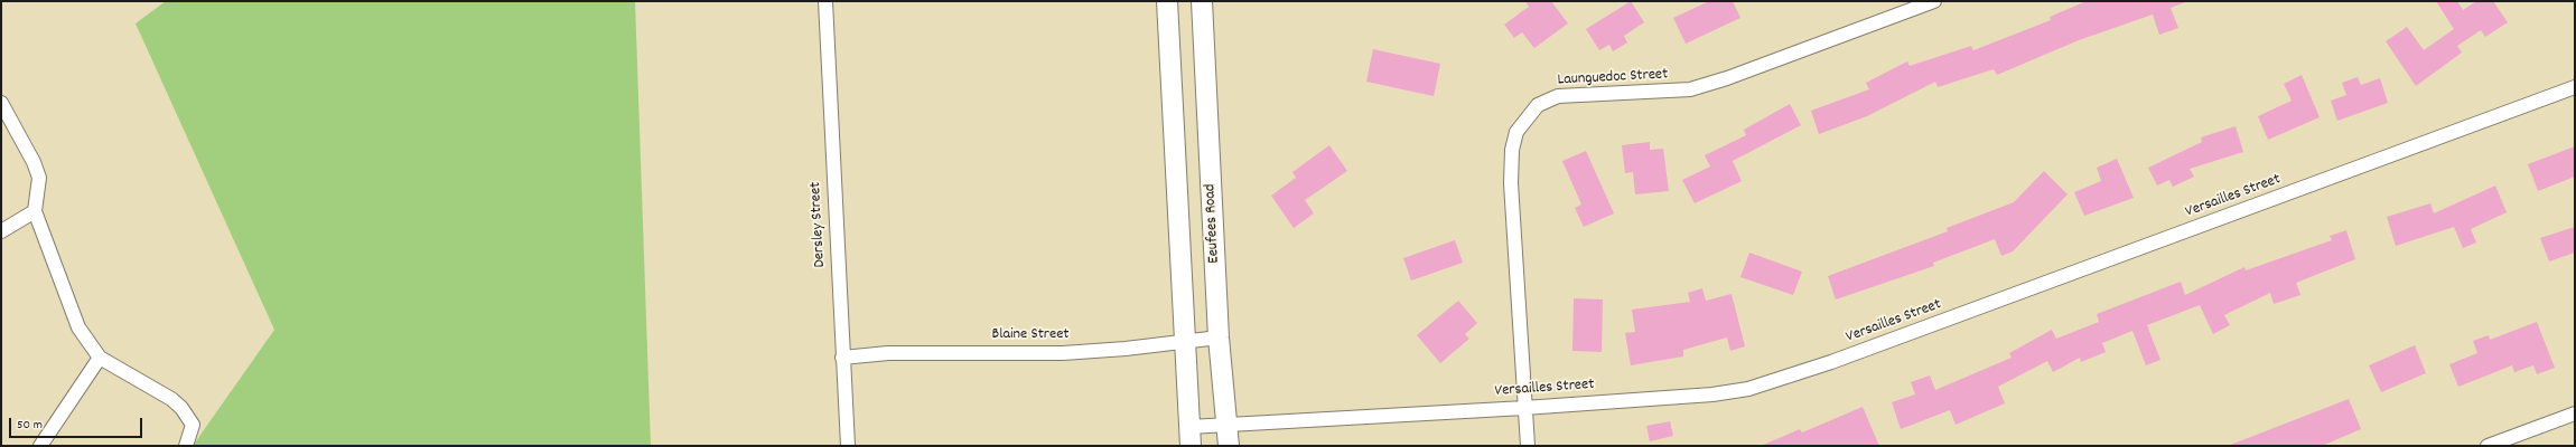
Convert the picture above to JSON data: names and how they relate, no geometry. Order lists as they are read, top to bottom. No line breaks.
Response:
{"streets":{"main road":["Eeufees Road"],"street":["Launguedoc Street","Versailles Street","Dersley Street","Blaine Street"]},"crossings":[["Launguedoc Street","Versailles Street"],["Versailles Street","Eeufees Road"],["Eeufees Road","Blaine Street"],["Dersley Street","Blaine Street"]],"scale_bar":"50 m"}
